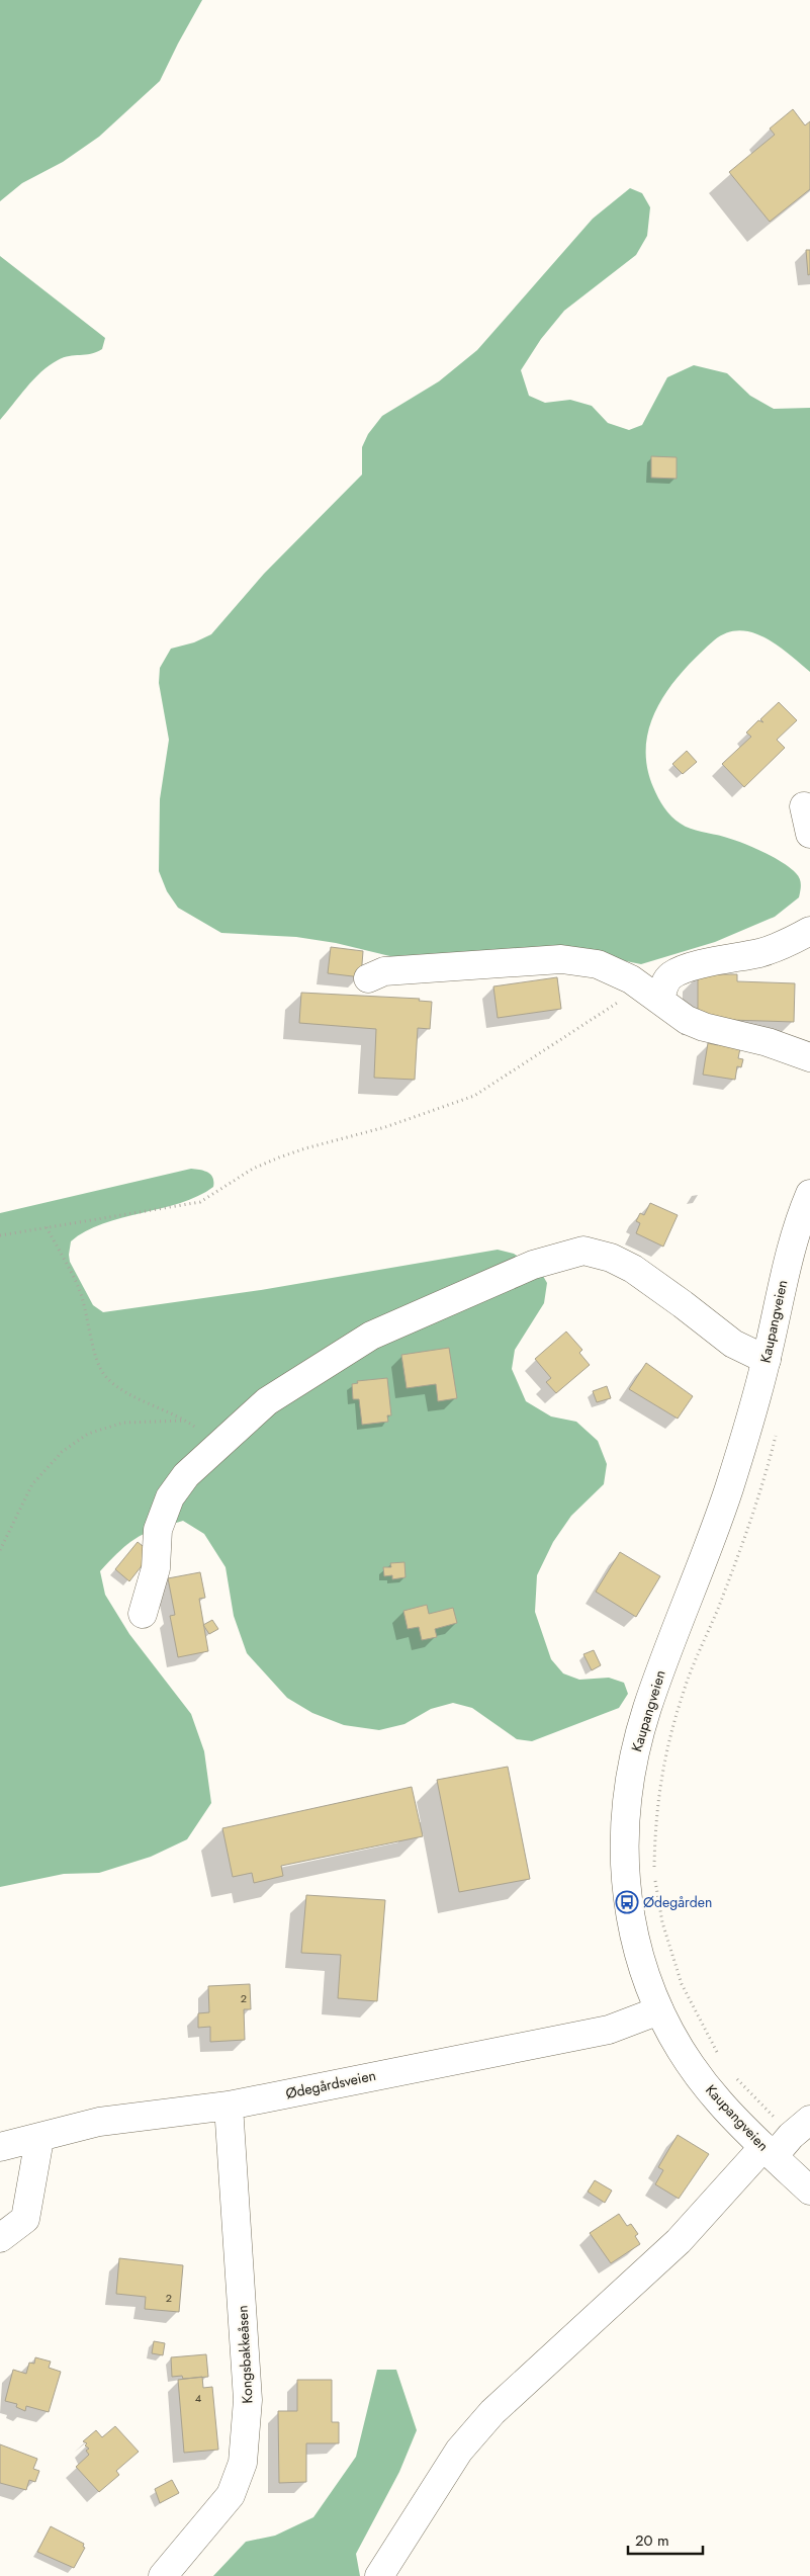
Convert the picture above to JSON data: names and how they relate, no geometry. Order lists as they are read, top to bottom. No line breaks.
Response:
{"streets":{"street":["Kaupangveien","Ødegårdsveien","Kongsbakkeåsen"]},"crossings":[["Kaupangveien","Ødegårdsveien"],["Ødegårdsveien","Kongsbakkeåsen"]],"places":{"bus stop":["Ødegården"]},"house_numbers":["2","2","4"],"scale_bar":"20 m"}
